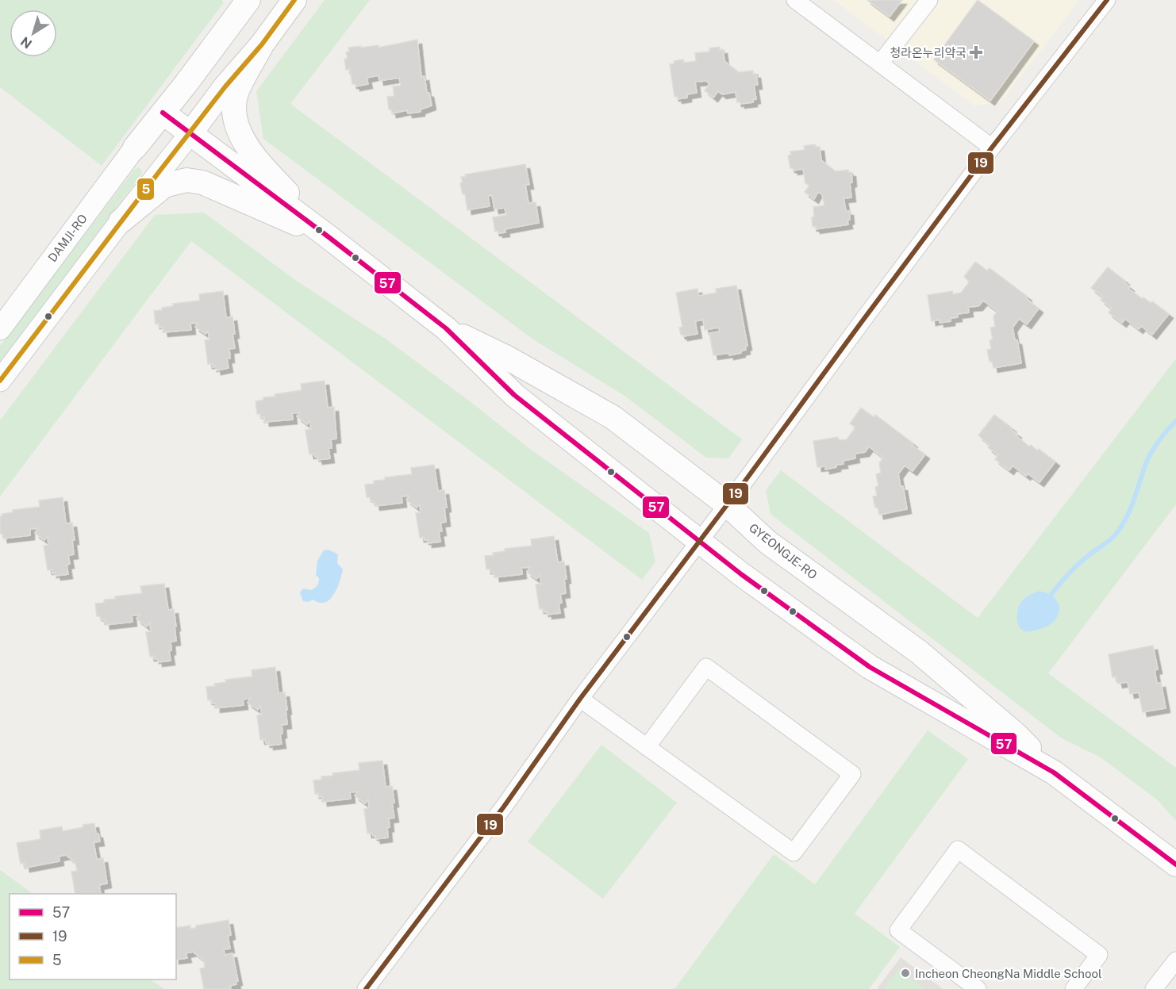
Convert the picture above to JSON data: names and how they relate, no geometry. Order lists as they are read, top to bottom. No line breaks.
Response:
{"streets":{"main road":["GYEONGJE-RO"],"street":["DAMJI-RO"]},"places":{"health":["청라온누리약국"],"other":["Incheon CheongNa Middle School"]},"lines":["transit line 19","transit line 5","transit line 57"],"legend":["57","19","5"],"north":"bottom left"}
